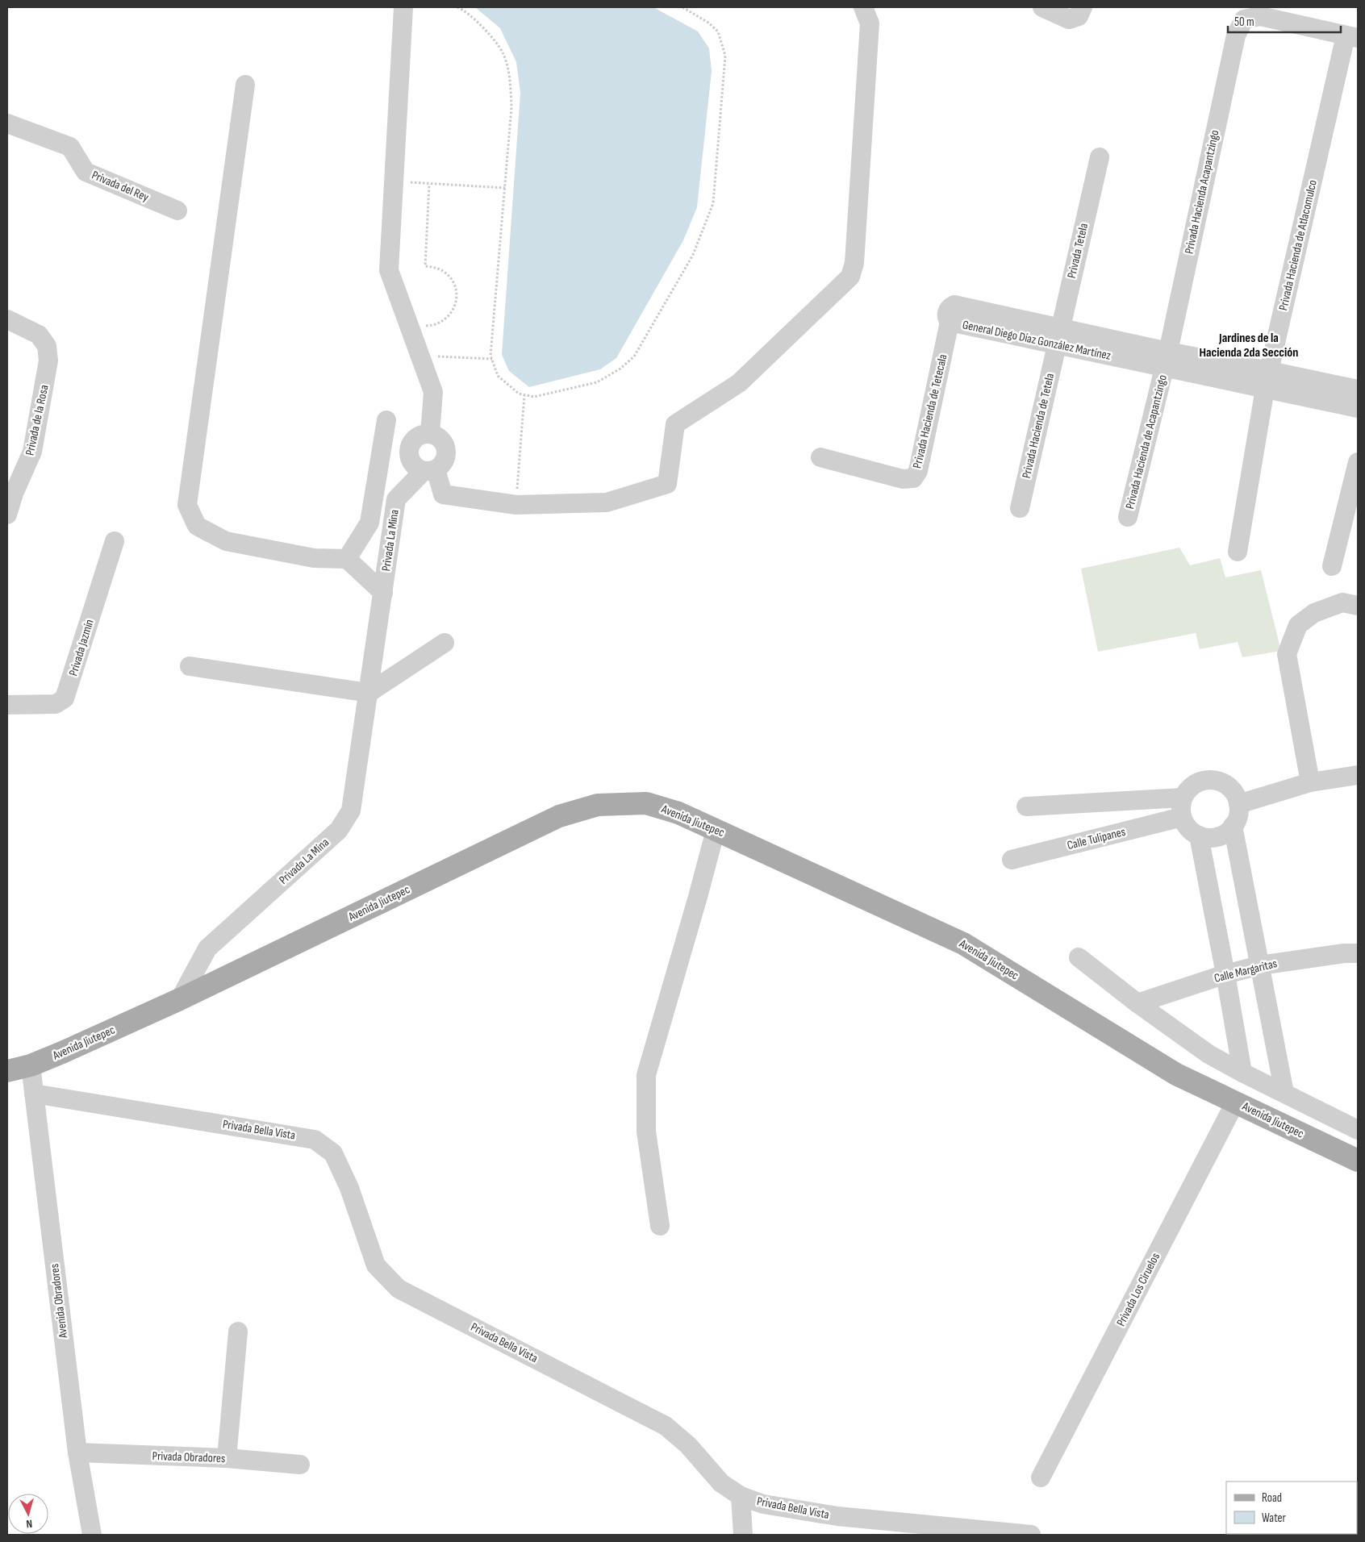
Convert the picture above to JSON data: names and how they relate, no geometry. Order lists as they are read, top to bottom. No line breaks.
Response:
{"streets":{"main road":["Avenida Jiutepec"],"street":["Privada del Rey","Privada Hacienda Acapantzingo","Privada Hacienda de Atlacomulco","Privada Tetela","General Diego Díaz González Martínez","Privada Hacienda de Tetecala","Privada de la Rosa","Privada Hacienda de Tetela","Privada Hacienda de Acapantzingo","Privada La Mina","Privada Jazmín","Calle Tulipanes","Calle Margaritas","Privada Bella Vista","Privada Los Ciruelos","Avenida Obradores","Privada Obradores"]},"crossings":[["Privada Hacienda Acapantzingo","Privada Hacienda de Atlacomulco"],["Privada Hacienda Acapantzingo","General Diego Díaz González Martínez"],["Privada Hacienda Acapantzingo","Privada Hacienda de Acapantzingo"],["Privada Hacienda de Atlacomulco","General Diego Díaz González Martínez"],["Privada Tetela","General Diego Díaz González Martínez"],["Privada Tetela","Privada Hacienda de Tetela"],["General Diego Díaz González Martínez","Privada Hacienda de Tetecala"],["General Diego Díaz González Martínez","Privada Hacienda de Tetela"],["General Diego Díaz González Martínez","Privada Hacienda de Acapantzingo"],["Privada La Mina","Avenida Jiutepec"],["Avenida Jiutepec","Privada Los Ciruelos"],["Avenida Jiutepec","Avenida Obradores"],["Privada Bella Vista","Avenida Obradores"],["Avenida Obradores","Privada Obradores"]],"districts":["Jardines de la Hacienda 2da Sección"],"legend":["Road","Water"],"scale_bar":"50 m","north":"bottom"}
